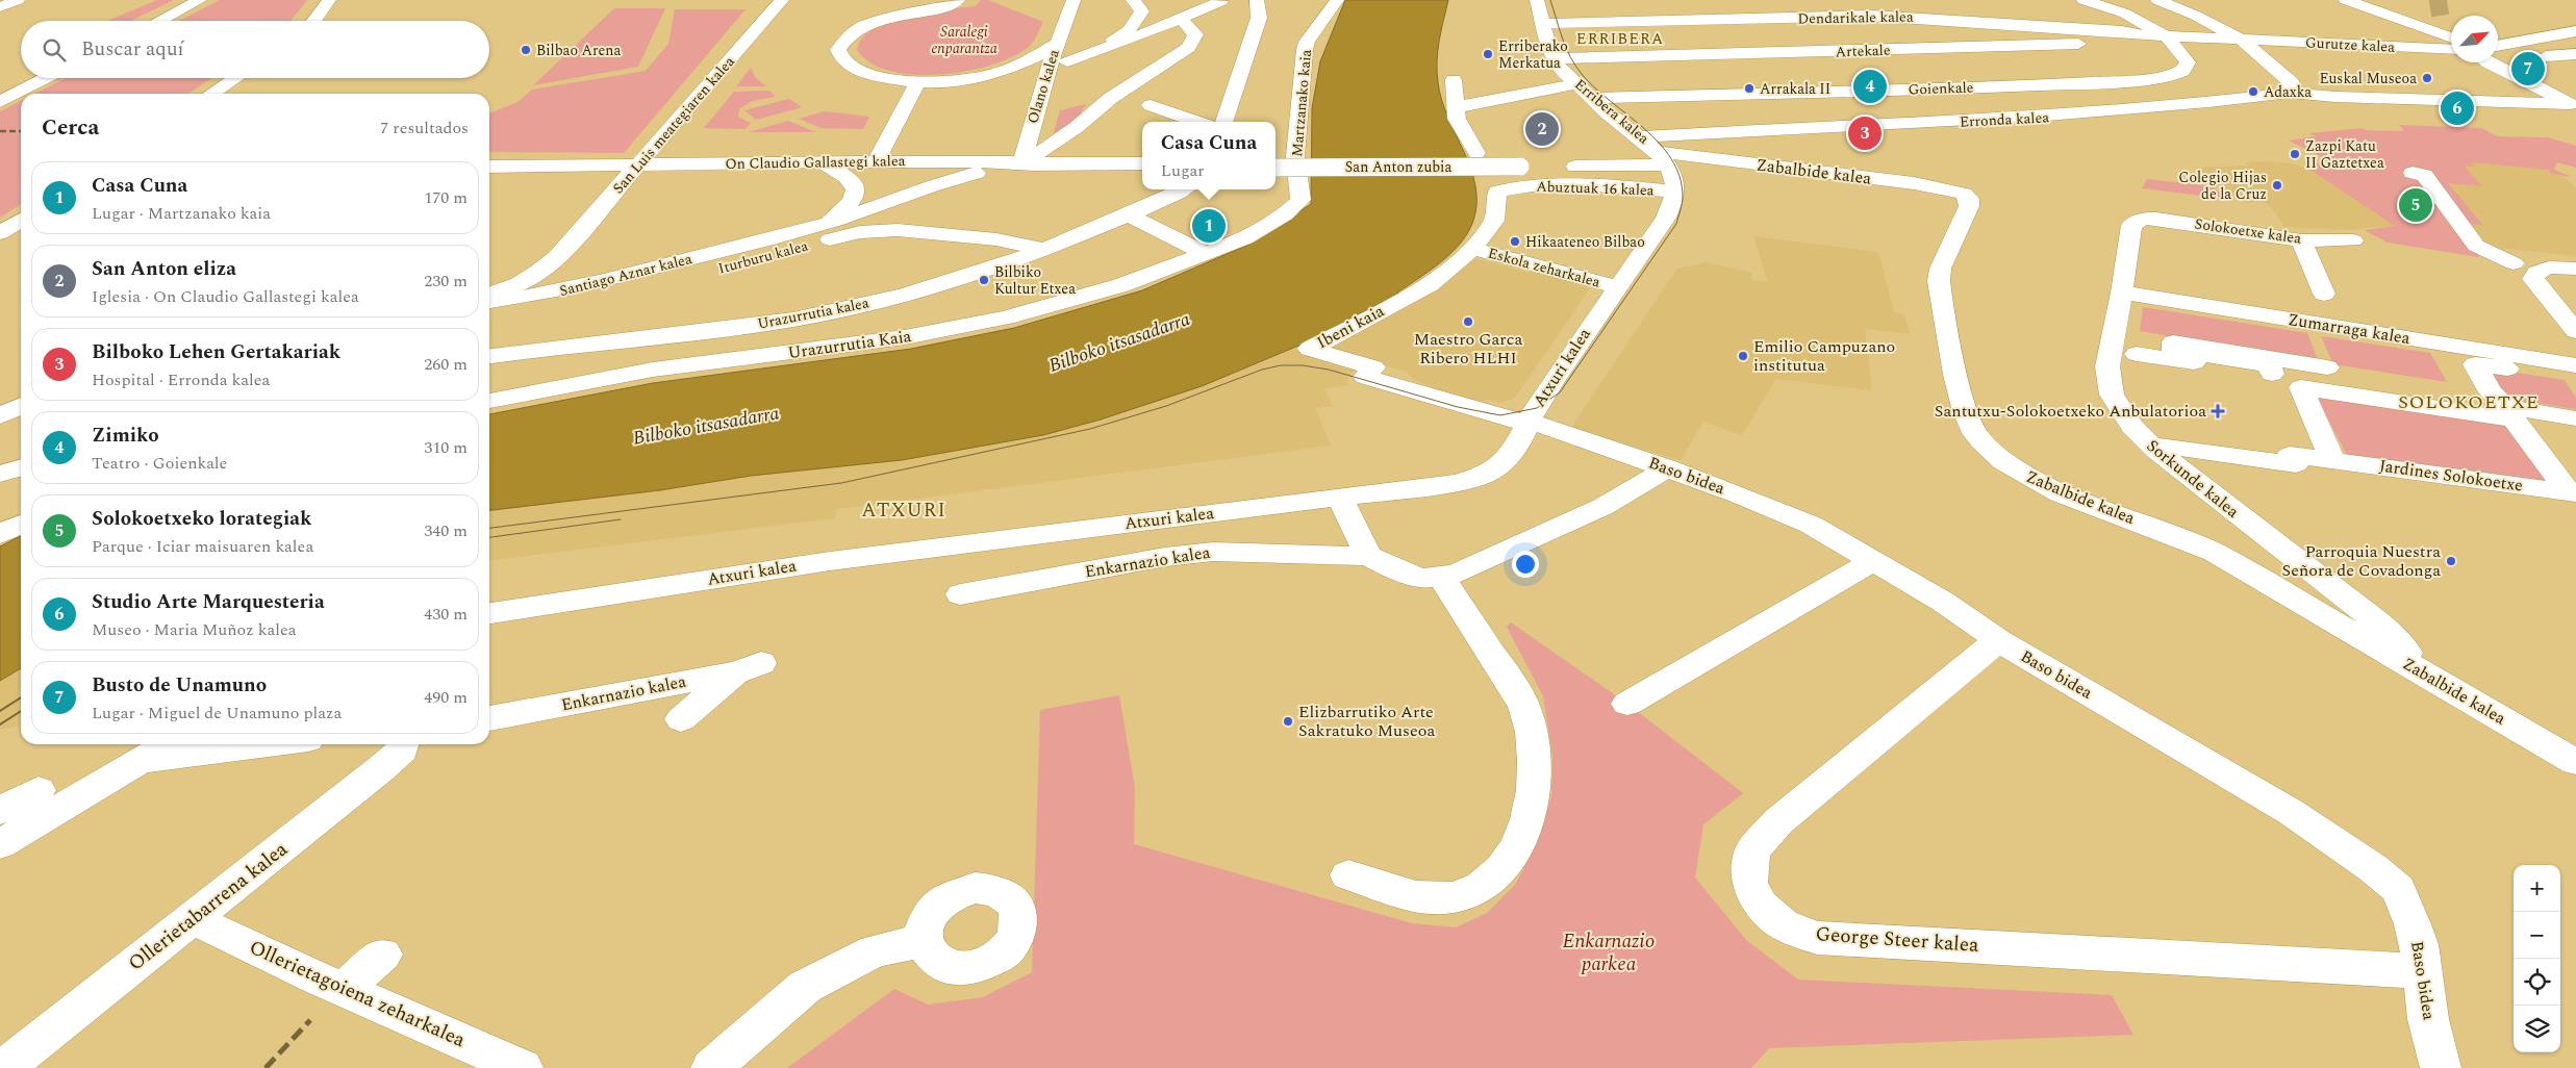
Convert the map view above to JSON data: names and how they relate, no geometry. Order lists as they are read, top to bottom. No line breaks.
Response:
{"streets":{"street":["Dendarikale kalea","Gurutze kalea","Artekale","Olano kalea","Goienkale","Martzanako kaia","Erribera kalea","Erronda kalea","San Luis meategiaren kalea","On Claudio Gallastegi kalea","San Anton zubia","Zabalbide kalea","Abuztuak 16 kalea","Solokoetxe kalea","Iturburu kalea","Eskola zeharkalea","Santiago Aznar kalea","Urazurrutia kalea","Ibeni kaia","Zumarraga kalea","Urazurrutia Kaia","Atxuri kalea","Baso bidea","Jardines Solokoetxe","Sorkunde kalea","Enkarnazio kalea","Ollerietabarrena kalea","George Steer kalea","Ollerietagoiena zeharkalea"]},"crossings":[["Dendarikale kalea","Gurutze kalea"],["Dendarikale kalea","Artekale"],["Dendarikale kalea","Goienkale"],["Dendarikale kalea","Erribera kalea"],["Gurutze kalea","Artekale"],["Gurutze kalea","Goienkale"],["Artekale","Goienkale"],["Artekale","Erribera kalea"],["Olano kalea","On Claudio Gallastegi kalea"],["Olano kalea","Santiago Aznar kalea"],["Goienkale","Erribera kalea"],["Martzanako kaia","Urazurrutia Kaia"],["Erribera kalea","Erronda kalea"],["Erribera kalea","Zabalbide kalea"],["San Luis meategiaren kalea","On Claudio Gallastegi kalea"],["On Claudio Gallastegi kalea","Santiago Aznar kalea"],["San Anton zubia","Zabalbide kalea"],["San Anton zubia","Abuztuak 16 kalea"],["San Anton zubia","Ibeni kaia"],["Zabalbide kalea","Abuztuak 16 kalea"],["Zabalbide kalea","Ibeni kaia"],["Zabalbide kalea","Sorkunde kalea"],["Abuztuak 16 kalea","Ibeni kaia"],["Abuztuak 16 kalea","Atxuri kalea"],["Solokoetxe kalea","Sorkunde kalea"],["Iturburu kalea","Urazurrutia kalea"],["Eskola zeharkalea","Ibeni kaia"],["Eskola zeharkalea","Atxuri kalea"],["Ibeni kaia","Atxuri kalea"],["Ibeni kaia","Baso bidea"],["Zumarraga kalea","Jardines Solokoetxe"],["Zumarraga kalea","Sorkunde kalea"],["Atxuri kalea","Baso bidea"],["Baso bidea","George Steer kalea"],["Ollerietabarrena kalea","Ollerietagoiena zeharkalea"]],"districts":["ERRIBERA","SOLOKOETXE","ATXURI"],"water":["Bilboko itsasadarra"],"parks":["Saralegi enparantza","Enkarnazio parkea"],"places":{"other":["Bilbao Arena","Erriberako Merkatua","Euskal Museoa","Arrakala II","Adaxka","Zazpi Katu II Gaztetxea","Colegio Hijas de la Cruz","Hikaateneo Bilbao","Bilbiko Kultur Etxea","Maestro Garca Ribero HLHI","Emilio Campuzano institutua","Parroquia Nuestra Señora de Covadonga","Elizbarrutiko Arte Sakratuko Museoa"],"health":["Santutxu-Solokoetxeko Anbulatorioa"]},"north":"top right","page":{"search":"Buscar aquí","pins":["7","4","6","2","3","5","1"],"heading":["Cerca","7 resultados"],"popup":["Casa Cuna","Lugar"],"list":[{"mark":"1","name":"Casa Cuna","note":"Lugar · Martzanako kaia","value":"170 m"},{"mark":"2","name":"San Anton eliza","note":"Iglesia · On Claudio Gallastegi kalea","value":"230 m"},{"mark":"3","name":"Bilboko Lehen Gertakariak","note":"Hospital · Erronda kalea","value":"260 m"},{"mark":"4","name":"Zimiko","note":"Teatro · Goienkale","value":"310 m"},{"mark":"5","name":"Solokoetxeko lorategiak","note":"Parque · Iciar maisuaren kalea","value":"340 m"},{"mark":"6","name":"Studio Arte Marquesteria","note":"Museo · Maria Muñoz kalea","value":"430 m"},{"mark":"7","name":"Busto de Unamuno","note":"Lugar · Miguel de Unamuno plaza","value":"490 m"}],"map_buttons":["+","−"]}}
